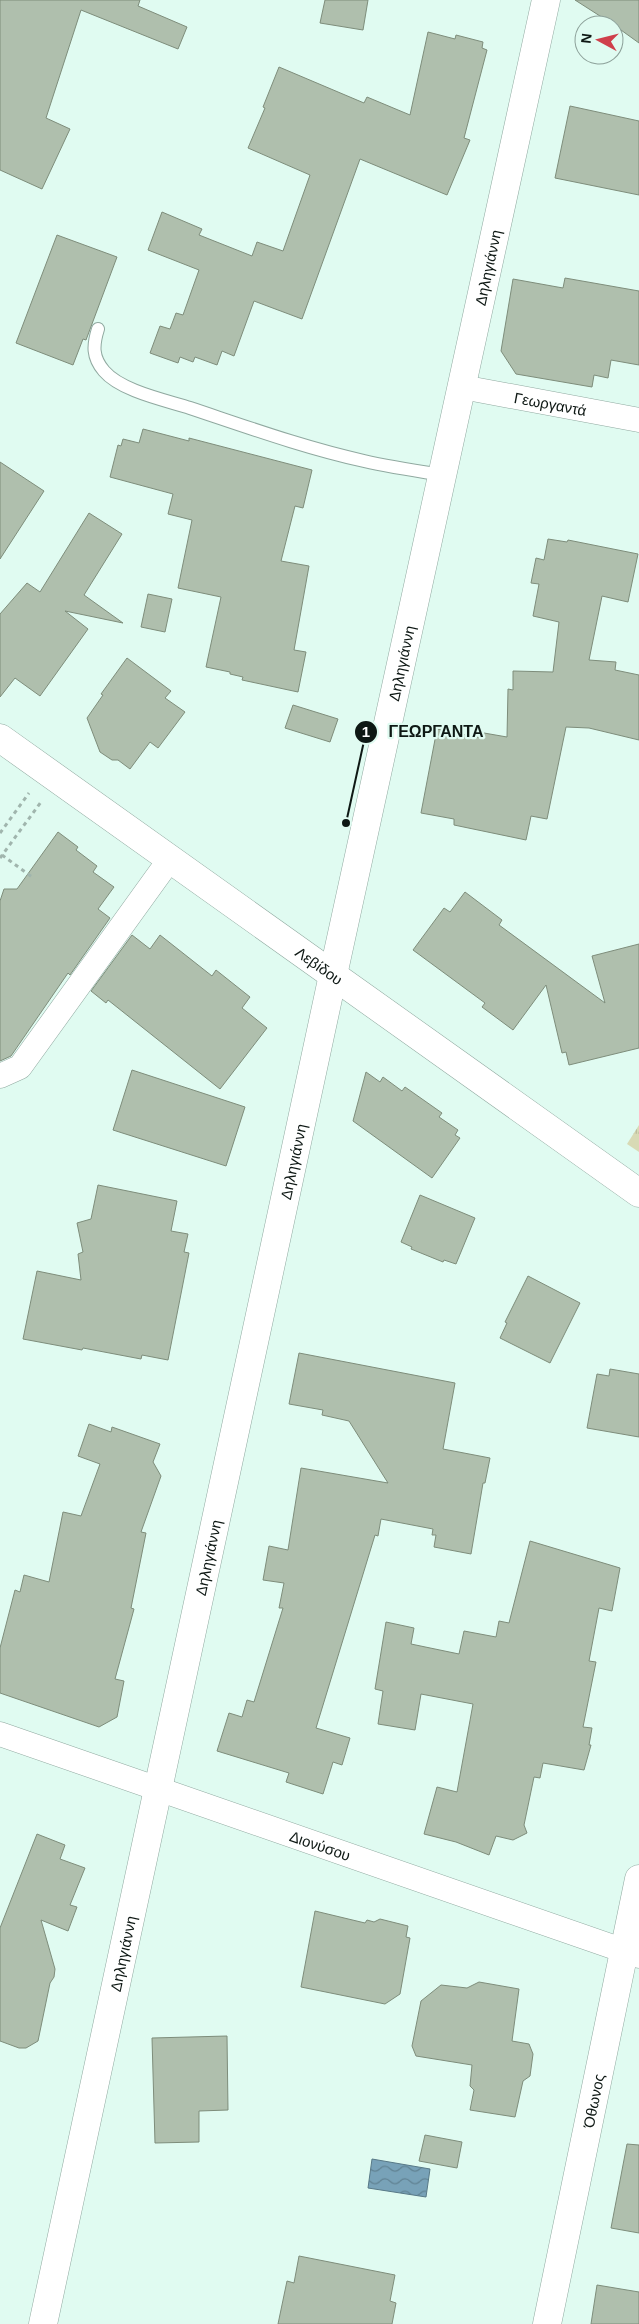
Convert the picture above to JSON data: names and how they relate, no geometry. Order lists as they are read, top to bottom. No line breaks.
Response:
{"streets":{"street":["Δηληγιάννη","Γεωργαντά","Λεβίδου","Διονύσου","Όθωνος"]},"crossings":[["Δηληγιάννη","Γεωργαντά"],["Δηληγιάννη","Λεβίδου"],["Δηληγιάννη","Διονύσου"],["Διονύσου","Όθωνος"]],"places":["ΓΕΩΡΓΑΝΤΑ"],"north":"left"}
